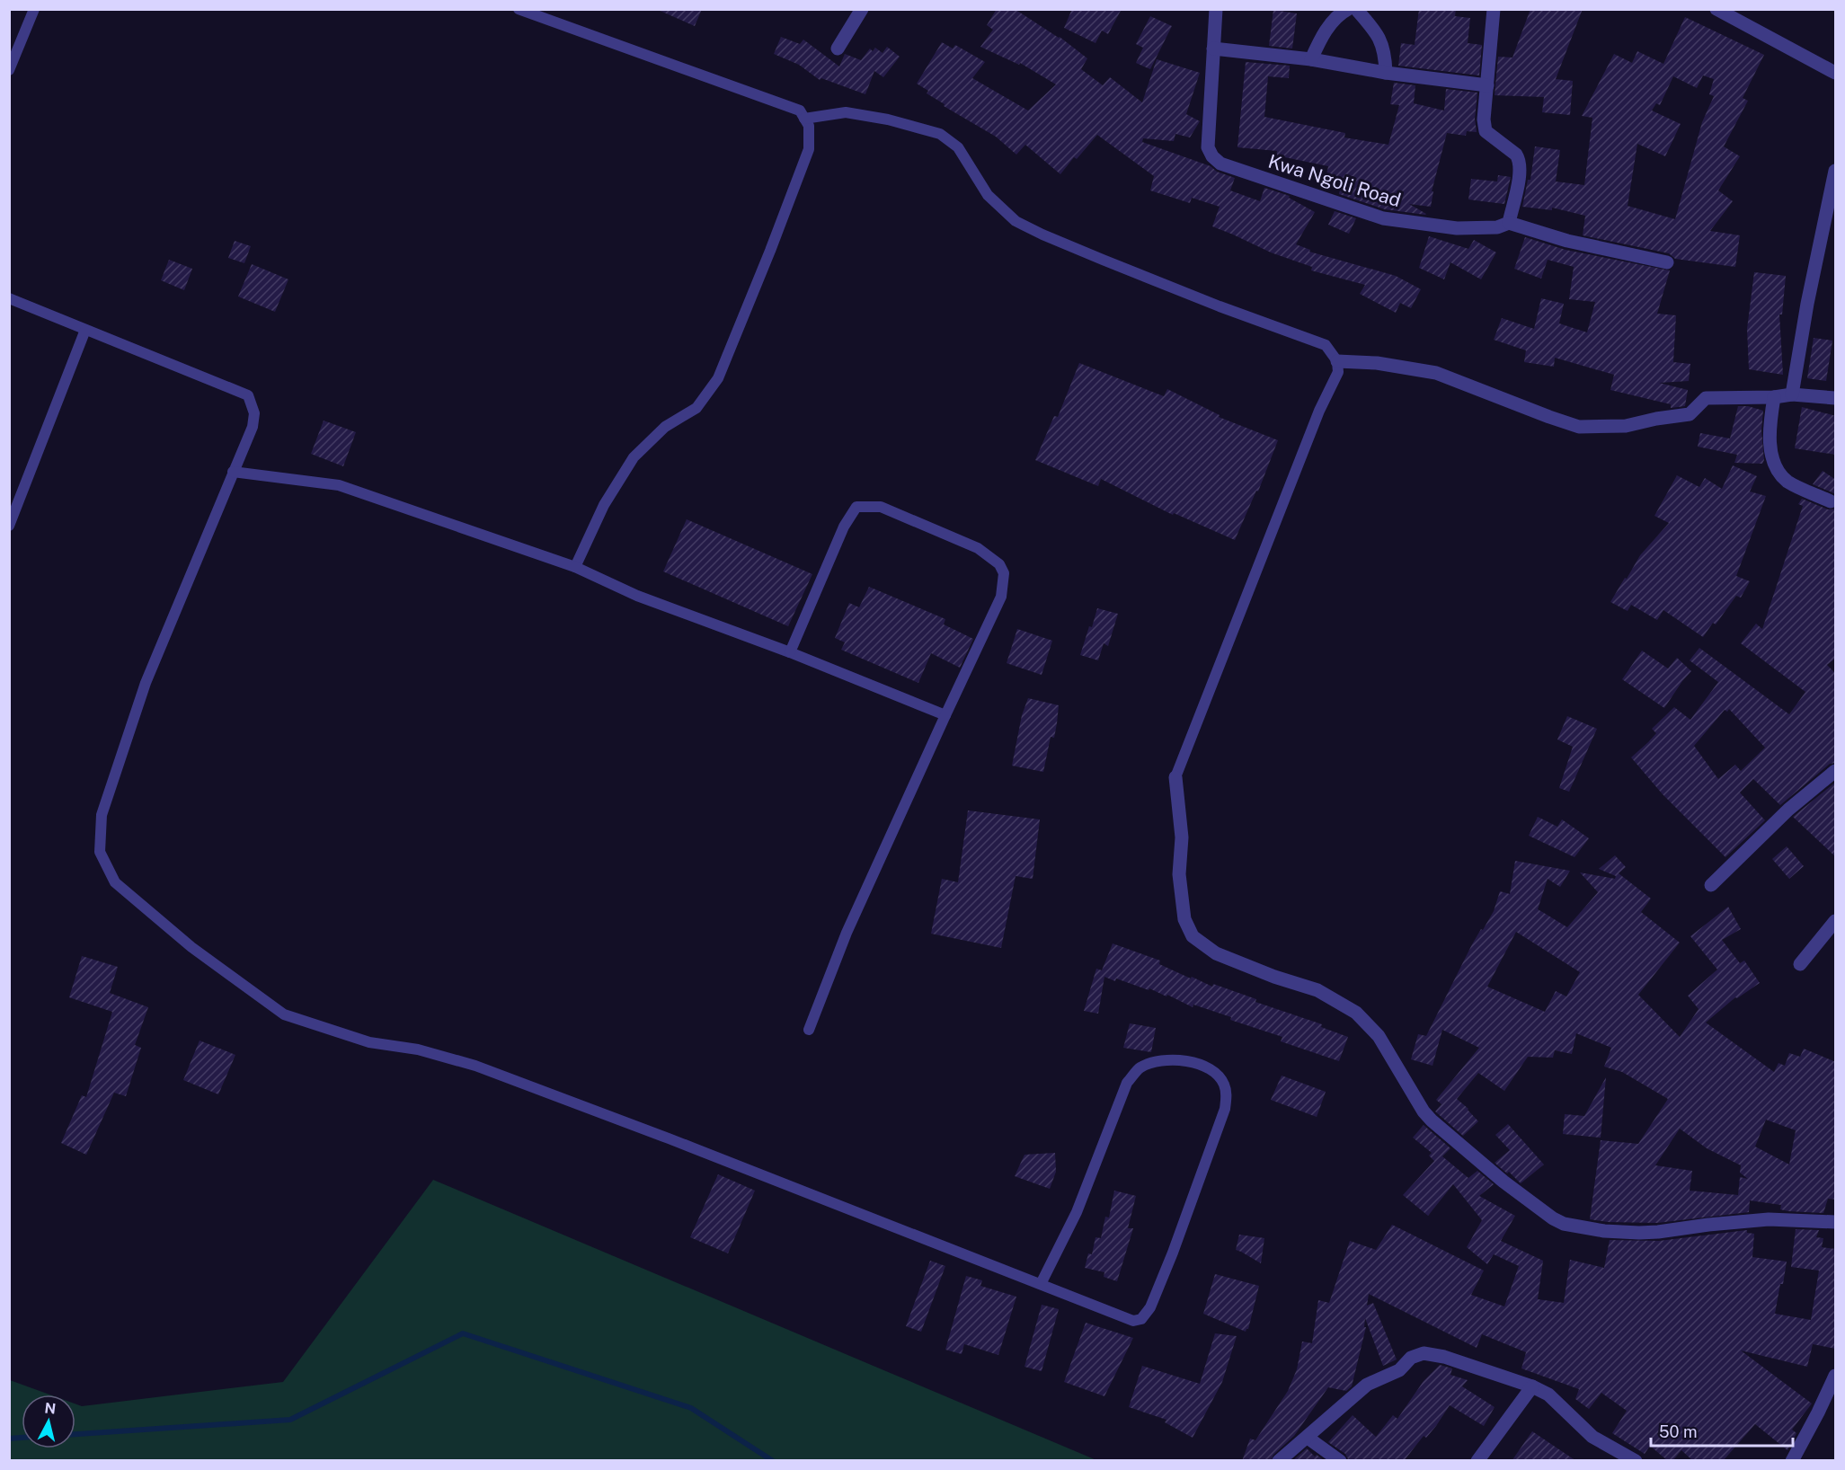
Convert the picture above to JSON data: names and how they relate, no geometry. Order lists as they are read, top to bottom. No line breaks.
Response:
{"streets":{"street":["Kwa Ngoli Road"]},"scale_bar":"50 m","north":"top"}
